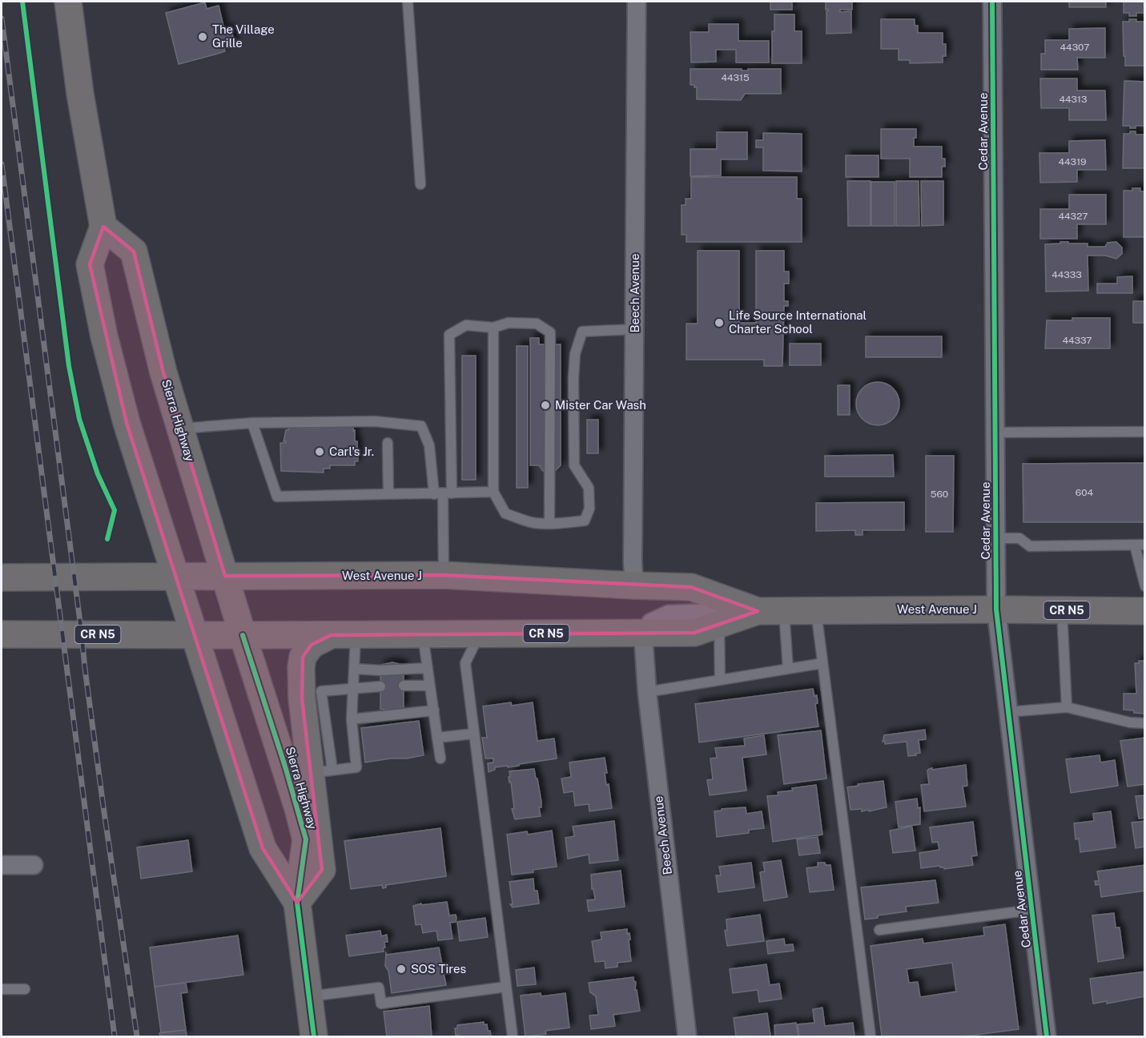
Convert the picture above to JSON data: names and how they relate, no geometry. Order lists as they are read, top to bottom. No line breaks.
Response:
{"streets":{"main road":["Sierra Highway","West Avenue J","CR N5"],"street":["Cedar Avenue","Beech Avenue"]},"crossings":[["Cedar Avenue","West Avenue J"],["Beech Avenue","West Avenue J"],["Sierra Highway","West Avenue J"]],"places":["The Village Grille","Life Source International Charter School","Mister Car Wash","Carl's Jr.","SOS Tires"],"house_numbers":["44307","44315","44313","44319","44327","44333","44337","604","560"]}
